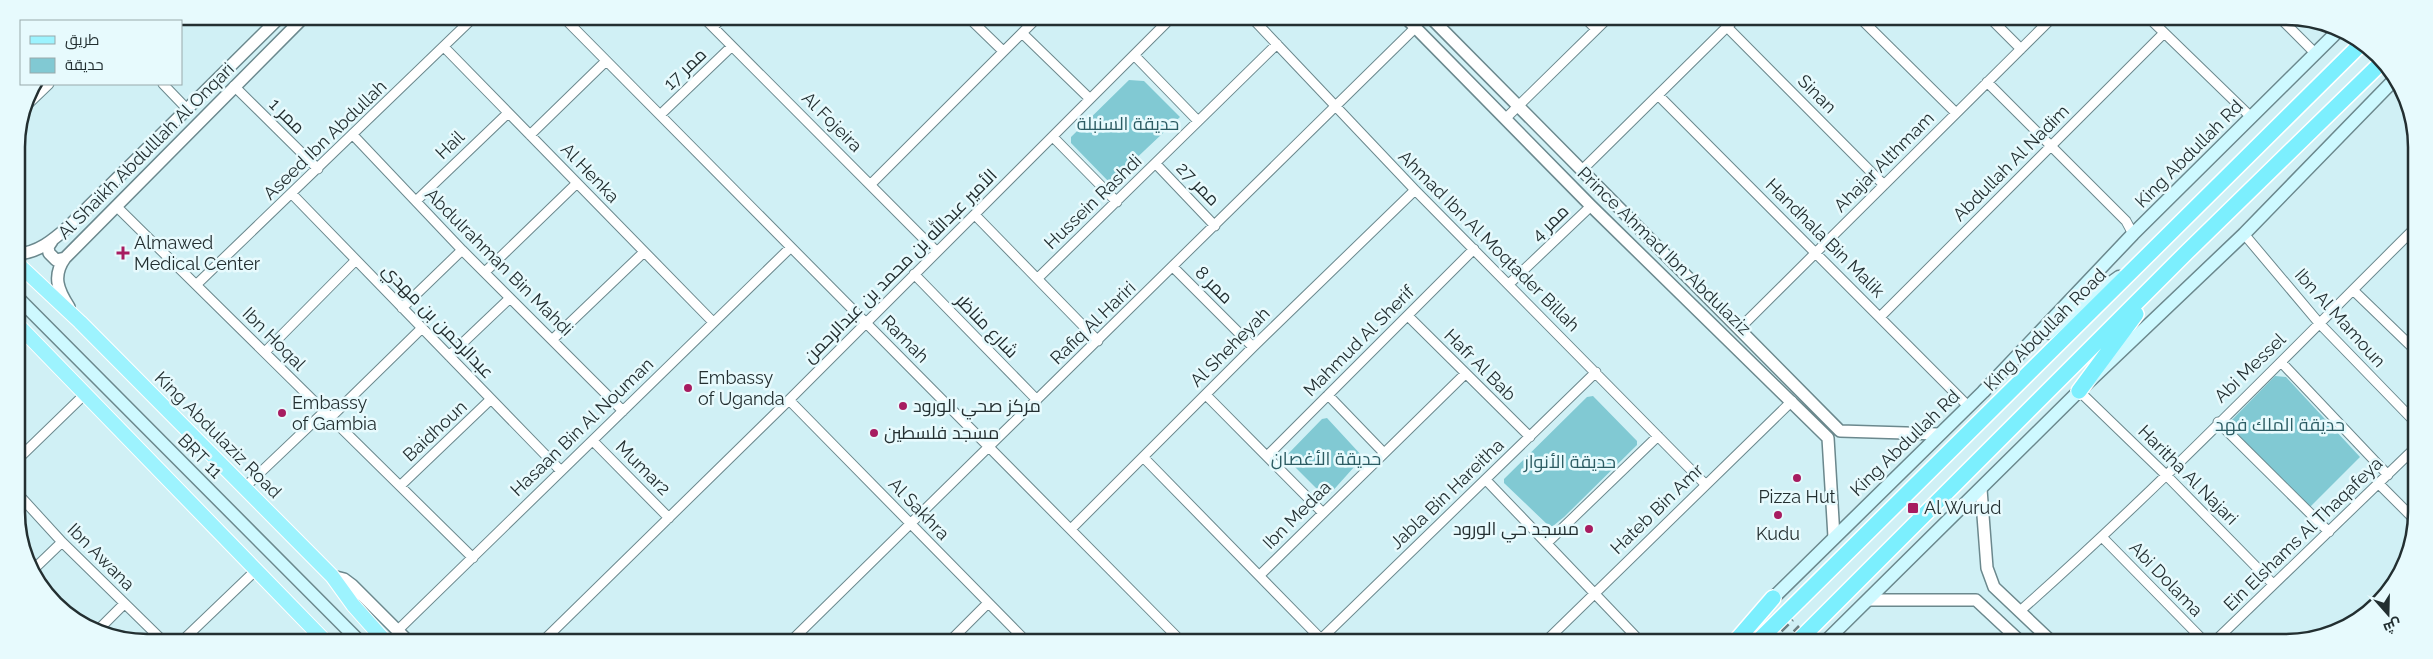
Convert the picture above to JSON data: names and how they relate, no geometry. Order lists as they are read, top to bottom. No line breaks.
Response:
{"streets":{"highway":["King Abdullah Road"],"main road":["King Abdullah Rd","King Abdulaziz Road","BRT 11"],"street":["ممر 17","Sinan","ممر 1","Al Fojeira","Aseed Ibn Abdullah","Hail","Al Shaikh Abdulllah Al Onqari","Ahajar Althmam","Abdullah Al Nadim","Al Henka","ممر 27","Hussein Rashdi","ممر 4","Handhala Bin Malik","Ahmad Ibn Al Moqtader Billah","Prince Ahmad Ibn Abdulaziz","Abdulrahman Bin Mahdi","الأمير عبدالله بن محمد بن عبدالرحمن","ممر 8","Ibn Al Mamoun","عبدالرحمن بن مهدي","Rafiq Al Hariri","شارع مناظر","Ibn Hoqal","Ramah","Mahmud Al Sherif","Al Sheheyah","Hafr Al Bab","Abi Messel","Hasaan Bin Al Nouman","Baidhoun","Mumar2","Haritha Al Najari","Jabla Bin Hareitha","Al Sakhra","Hateb Bin Amr","Ibn Medaa","Ein Elshams Al Thaqafeya","Ibn Awana","Abi Dolama"]},"crossings":[["ممر 17","Al Fojeira"],["ممر 17","Ramah"],["Sinan","Ahajar Althmam"],["ممر 1","Aseed Ibn Abdullah"],["ممر 1","Al Shaikh Abdulllah Al Onqari"],["Al Fojeira","الأمير عبدالله بن محمد بن عبدالرحمن"],["Aseed Ibn Abdullah","Al Henka"],["Aseed Ibn Abdullah","Abdulrahman Bin Mahdi"],["Aseed Ibn Abdullah","عبدالرحمن بن مهدي"],["Aseed Ibn Abdullah","Ibn Hoqal"],["Hail","Al Henka"],["Hail","Abdulrahman Bin Mahdi"],["Al Shaikh Abdulllah Al Onqari","Ibn Hoqal"],["Al Shaikh Abdulllah Al Onqari","King Abdulaziz Road"],["King Abdullah Rd","Handhala Bin Malik"],["King Abdullah Rd","Prince Ahmad Ibn Abdulaziz"],["Ahajar Althmam","Handhala Bin Malik"],["Ahajar Althmam","Prince Ahmad Ibn Abdulaziz"],["Abdullah Al Nadim","Handhala Bin Malik"],["Al Henka","Hasaan Bin Al Nouman"],["ممر 27","Hussein Rashdi"],["ممر 27","Rafiq Al Hariri"],["Hussein Rashdi","Ahmad Ibn Al Moqtader Billah"],["ممر 4","Ahmad Ibn Al Moqtader Billah"],["ممر 4","Prince Ahmad Ibn Abdulaziz"],["Ahmad Ibn Al Moqtader Billah","Rafiq Al Hariri"],["Ahmad Ibn Al Moqtader Billah","Mahmud Al Sherif"],["Ahmad Ibn Al Moqtader Billah","Al Sheheyah"],["Ahmad Ibn Al Moqtader Billah","Jabla Bin Hareitha"],["Ahmad Ibn Al Moqtader Billah","Hateb Bin Amr"],["Prince Ahmad Ibn Abdulaziz","Rafiq Al Hariri"],["Prince Ahmad Ibn Abdulaziz","Hateb Bin Amr"],["Abdulrahman Bin Mahdi","Hasaan Bin Al Nouman"],["الأمير عبدالله بن محمد بن عبدالرحمن","شارع مناظر"],["الأمير عبدالله بن محمد بن عبدالرحمن","Ramah"],["الأمير عبدالله بن محمد بن عبدالرحمن","Mumar2"],["الأمير عبدالله بن محمد بن عبدالرحمن","Al Sakhra"],["ممر 8","Rafiq Al Hariri"],["ممر 8","Al Sheheyah"],["Ibn Al Mamoun","Abi Messel"],["عبدالرحمن بن مهدي","Hasaan Bin Al Nouman"],["عبدالرحمن بن مهدي","Baidhoun"],["Rafiq Al Hariri","شارع مناظر"],["Rafiq Al Hariri","Ramah"],["Rafiq Al Hariri","Al Sakhra"],["Ibn Hoqal","Hasaan Bin Al Nouman"],["Ibn Hoqal","Baidhoun"],["Ramah","Al Sheheyah"],["Ramah","Hasaan Bin Al Nouman"],["Mahmud Al Sherif","Hafr Al Bab"],["Hafr Al Bab","Jabla Bin Hareitha"],["Hafr Al Bab","Ibn Medaa"],["Abi Messel","Haritha Al Najari"],["Abi Messel","Abi Dolama"],["Hasaan Bin Al Nouman","Mumar2"],["Haritha Al Najari","Ein Elshams Al Thaqafeya"]],"parks":["حديقة السنبلة","حديقة الملك فهد","حديقة الأغصان","حديقة الأنوار"],"places":{"health":["Almawed Medical Center"],"other":["Embassy of Uganda","مركز صحي الورود","Embassy of Gambia","مسجد فلسطين","Pizza Hut","Kudu","مسجد حي الورود"],"transit":["Al Wurud"]},"legend":["طريق","حديقة"],"north":"bottom"}
